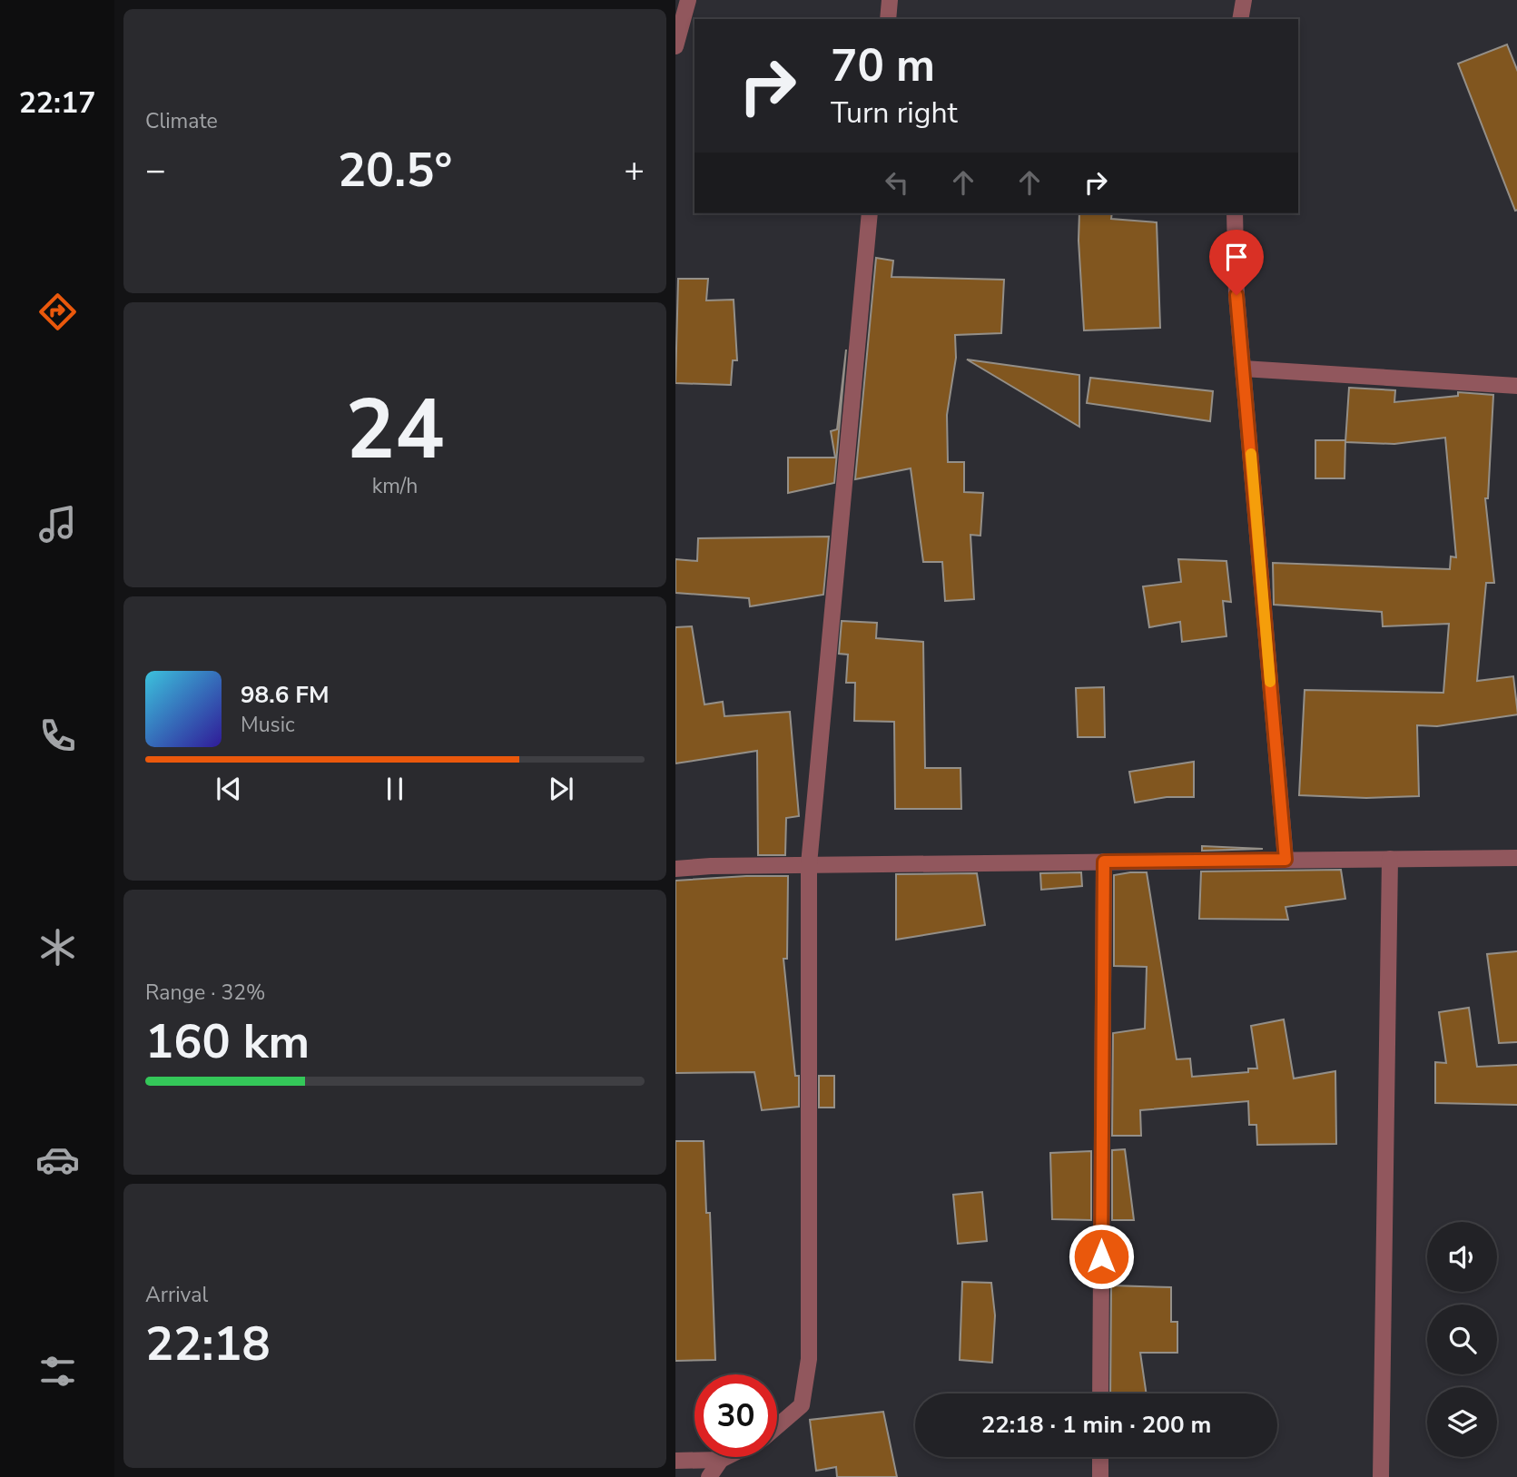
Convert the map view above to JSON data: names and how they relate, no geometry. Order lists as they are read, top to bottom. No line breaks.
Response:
{"page":{"tabs":"22:17","tile":["Climate",["24","km/h"],["Range · 32%","160 km"],["Arrival","22:18"]],"turn":["70 m","Turn right"],"heat":["−","20.5°","+"],"song":["98.6 FM","Music"],"limit":"30","trip":"22:18 · 1 min · 200 m"}}
